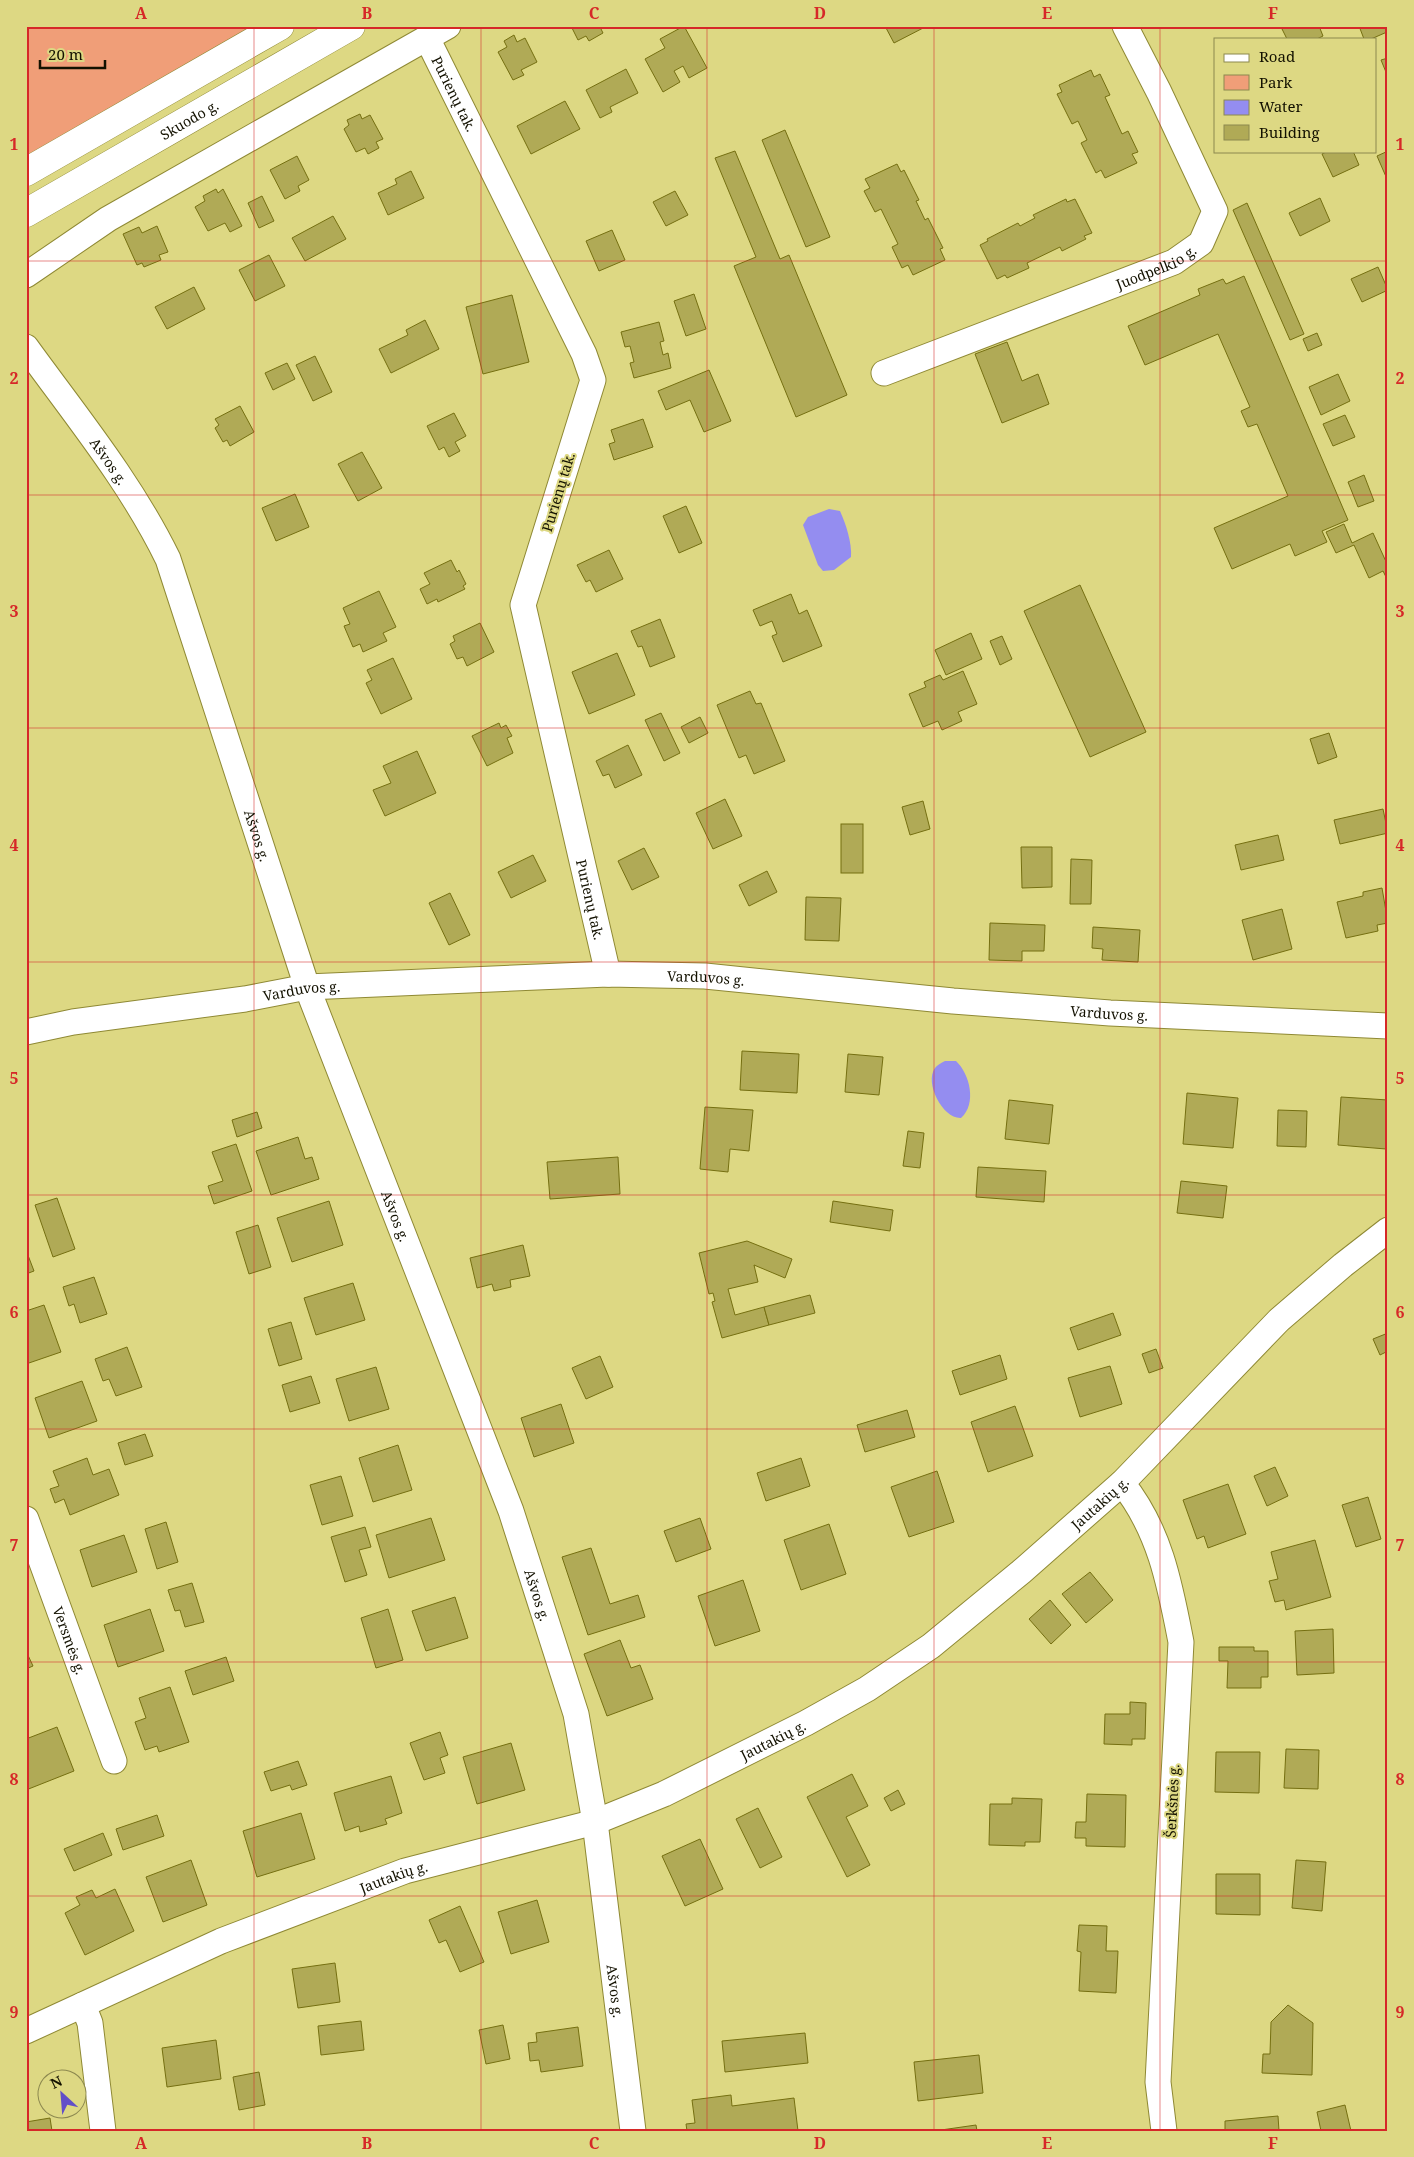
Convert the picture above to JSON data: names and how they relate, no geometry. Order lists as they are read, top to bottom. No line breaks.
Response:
{"streets":{"main road":["Skuodo g."],"street":["Purienų tak.","Juodpelkio g.","Ašvos g.","Varduvos g.","Jautakių g.","Versmės g.","Šerkšnės g."]},"crossings":[["Purienų tak.","Varduvos g."],["Ašvos g.","Varduvos g."],["Ašvos g.","Jautakių g."],["Jautakių g.","Šerkšnės g."]],"legend":["Road","Park","Water","Building"],"scale_bar":"20 m","north":"top left","grid":{"columns":["A","B","C","D","E","F"],"rows":["1","2","3","4","5","6","7","8","9"]}}
